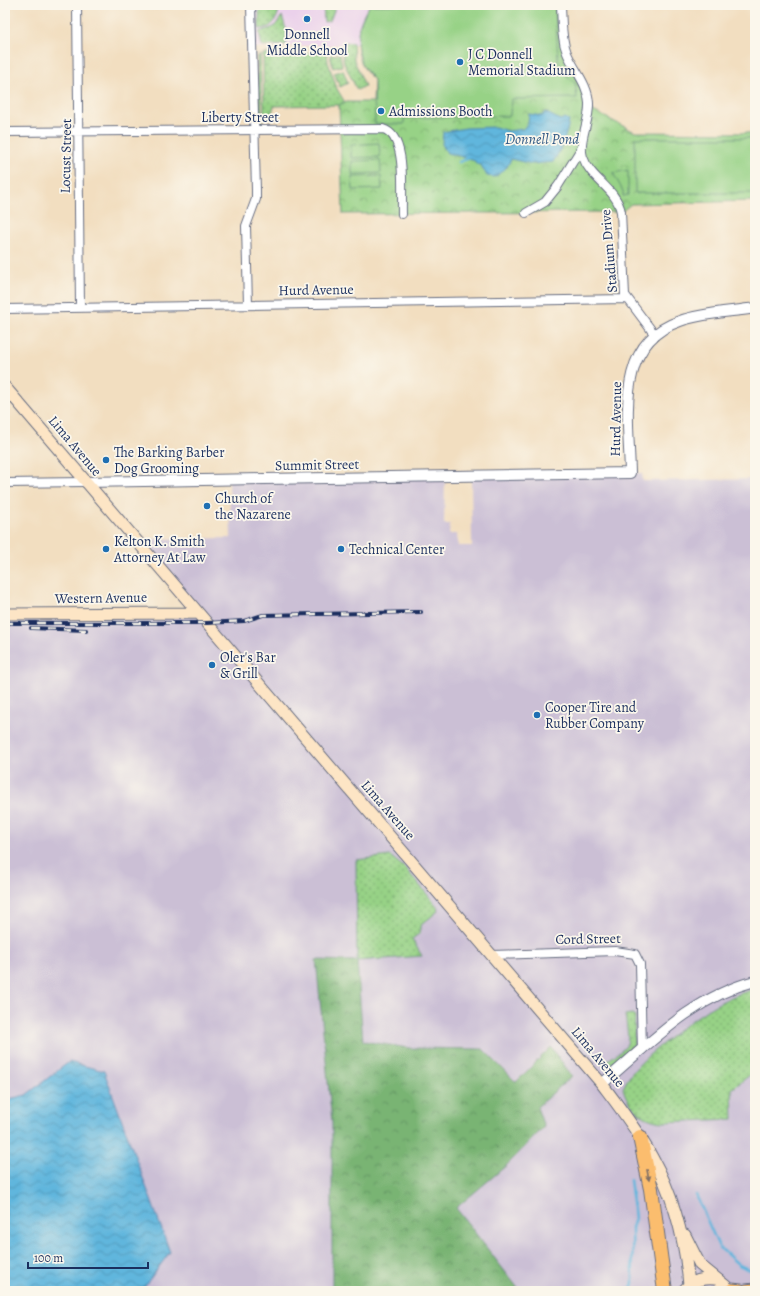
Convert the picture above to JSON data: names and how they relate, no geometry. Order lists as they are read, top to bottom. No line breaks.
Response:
{"streets":{"main road":["Lima Avenue","Western Avenue"],"street":["Liberty Street","Locust Street","Stadium Drive","Hurd Avenue","Summit Street","Cord Street"]},"crossings":[["Liberty Street","Locust Street"],["Locust Street","Hurd Avenue"],["Stadium Drive","Hurd Avenue"],["Hurd Avenue","Summit Street"],["Lima Avenue","Summit Street"],["Lima Avenue","Western Avenue"],["Lima Avenue","Cord Street"]],"water":["Donnell Pond"],"places":["Donnell Middle School","J C Donnell Memorial Stadium","Admissions Booth","The Barking Barber Dog Grooming","Church of the Nazarene","Kelton K. Smith Attorney At Law","Technical Center","Oler's Bar & Grill","Cooper Tire and Rubber Company"],"scale_bar":"100 m"}
